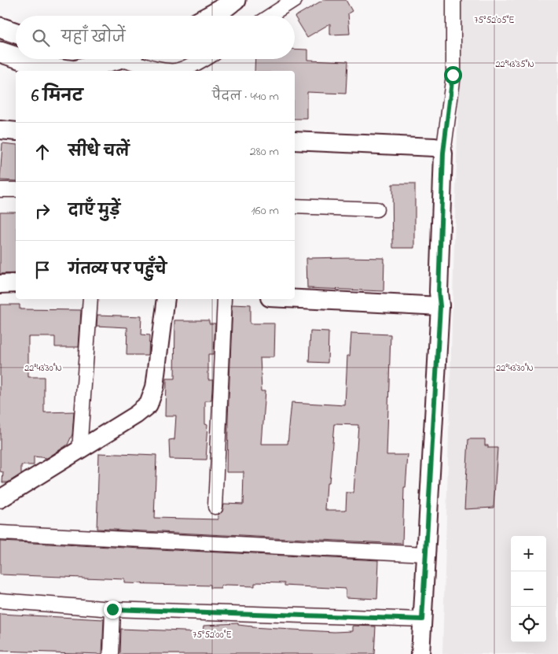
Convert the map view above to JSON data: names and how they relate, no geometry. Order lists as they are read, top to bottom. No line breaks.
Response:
{"page":{"search":"यहाँ खोजें","heading":["6 मिनट","पैदल · 440 m"],"list":[["सीधे चलें","280 m"],["दाएँ मुड़ें","160 m"],"गंतव्य पर पहुँचे"],"map_buttons":["+","−"]},"coordinates":["75°52'05\"E","22°43'35\"N","22°43'30\"N","75°52'00\"E"]}
